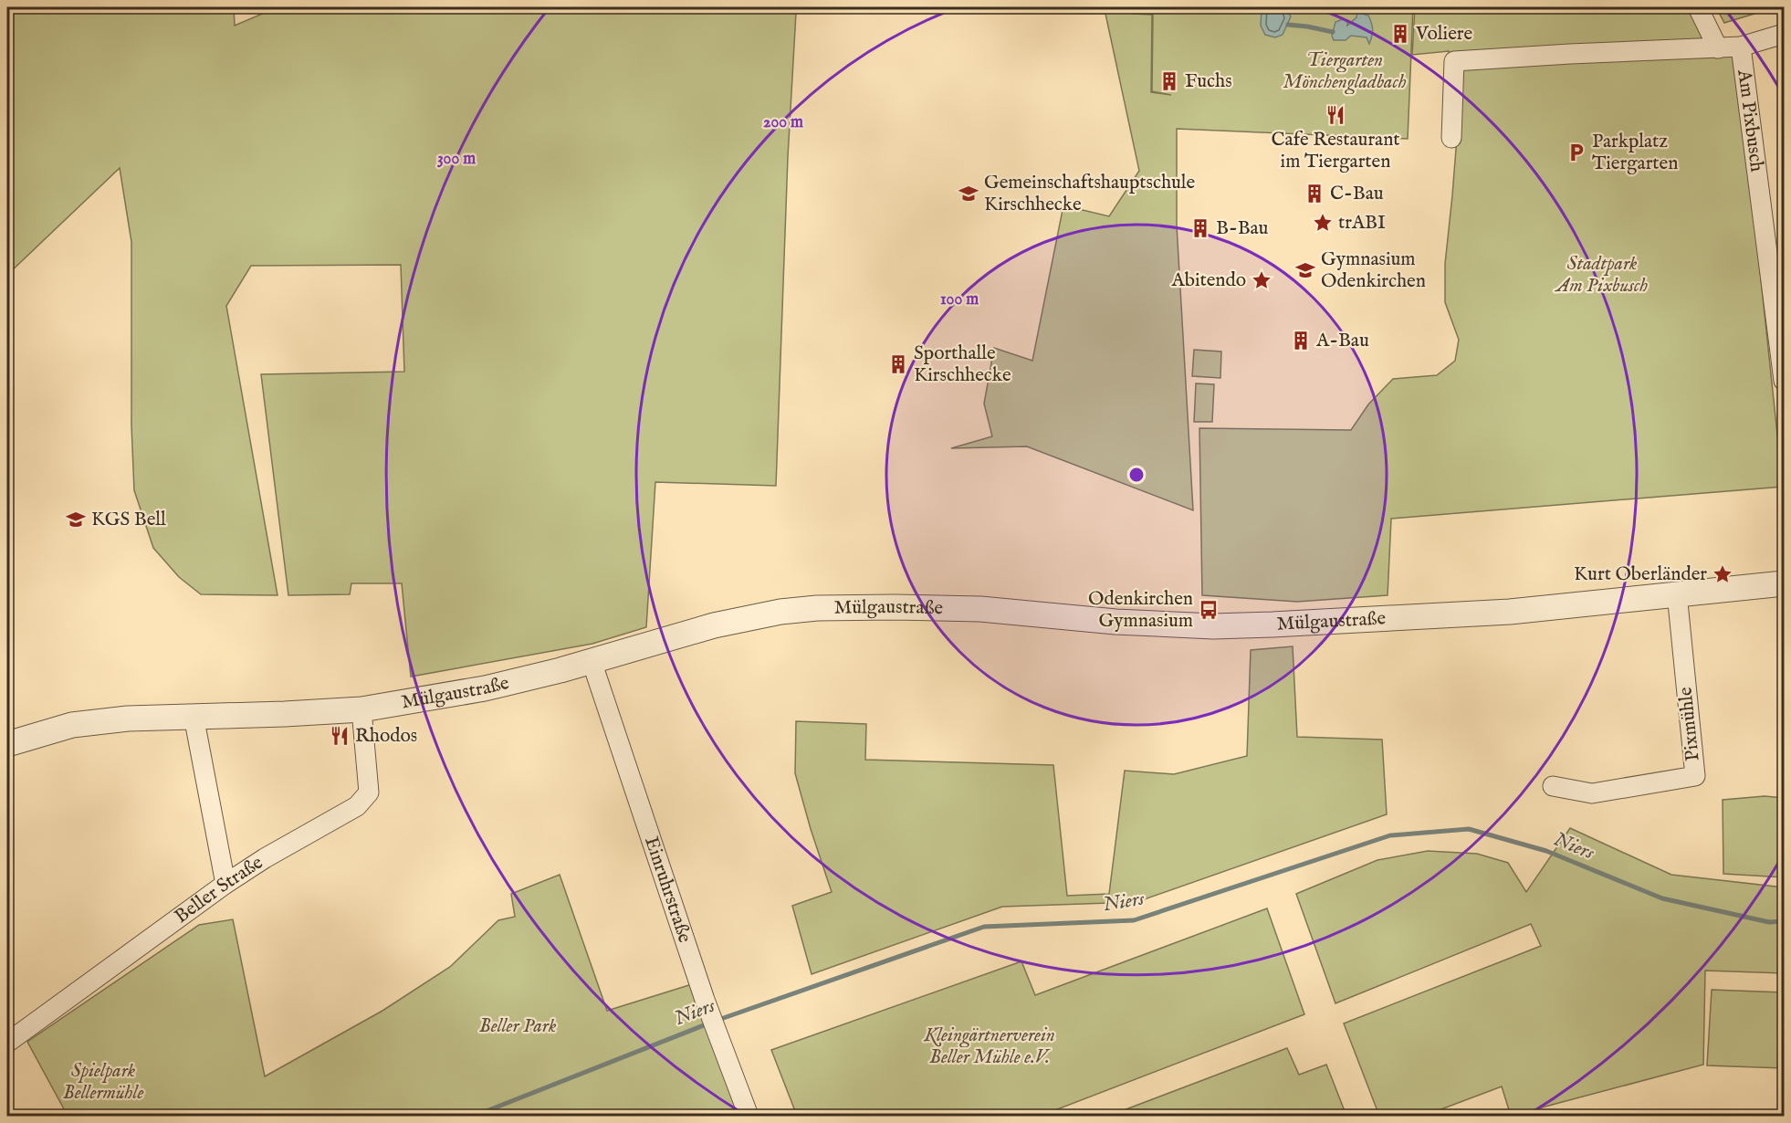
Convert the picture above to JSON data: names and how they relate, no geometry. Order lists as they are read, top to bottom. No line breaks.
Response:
{"streets":{"street":["Am Pixbusch","Mülgaustraße","Pixmühle","Einruhrstraße","Beller Straße"]},"crossings":[["Mülgaustraße","Pixmühle"],["Mülgaustraße","Einruhrstraße"],["Mülgaustraße","Beller Straße"]],"water":["Niers"],"parks":["Tiergarten Mönchengladbach","Stadtpark Am Pixbusch","Beller Park","Kleingärtnerverein Beller Mühle e.V.","Spielpark Bellermühle"],"places":{"building":["Voliere","Fuchs","C-Bau","B-Bau","A-Bau","Sporthalle Kirschhecke"],"restaurant":["Cafe Restaurant im Tiergarten","Rhodos"],"parking":["Parkplatz Tiergarten"],"school or university":["Gemeinschaftshauptschule Kirschhecke","Gymnasium Odenkirchen","KGS Bell"],"place":["trABI","Abitendo","Kurt Oberländer"],"bus stop":["Odenkirchen Gymnasium"]},"rings":["200 m","300 m","100 m"]}
